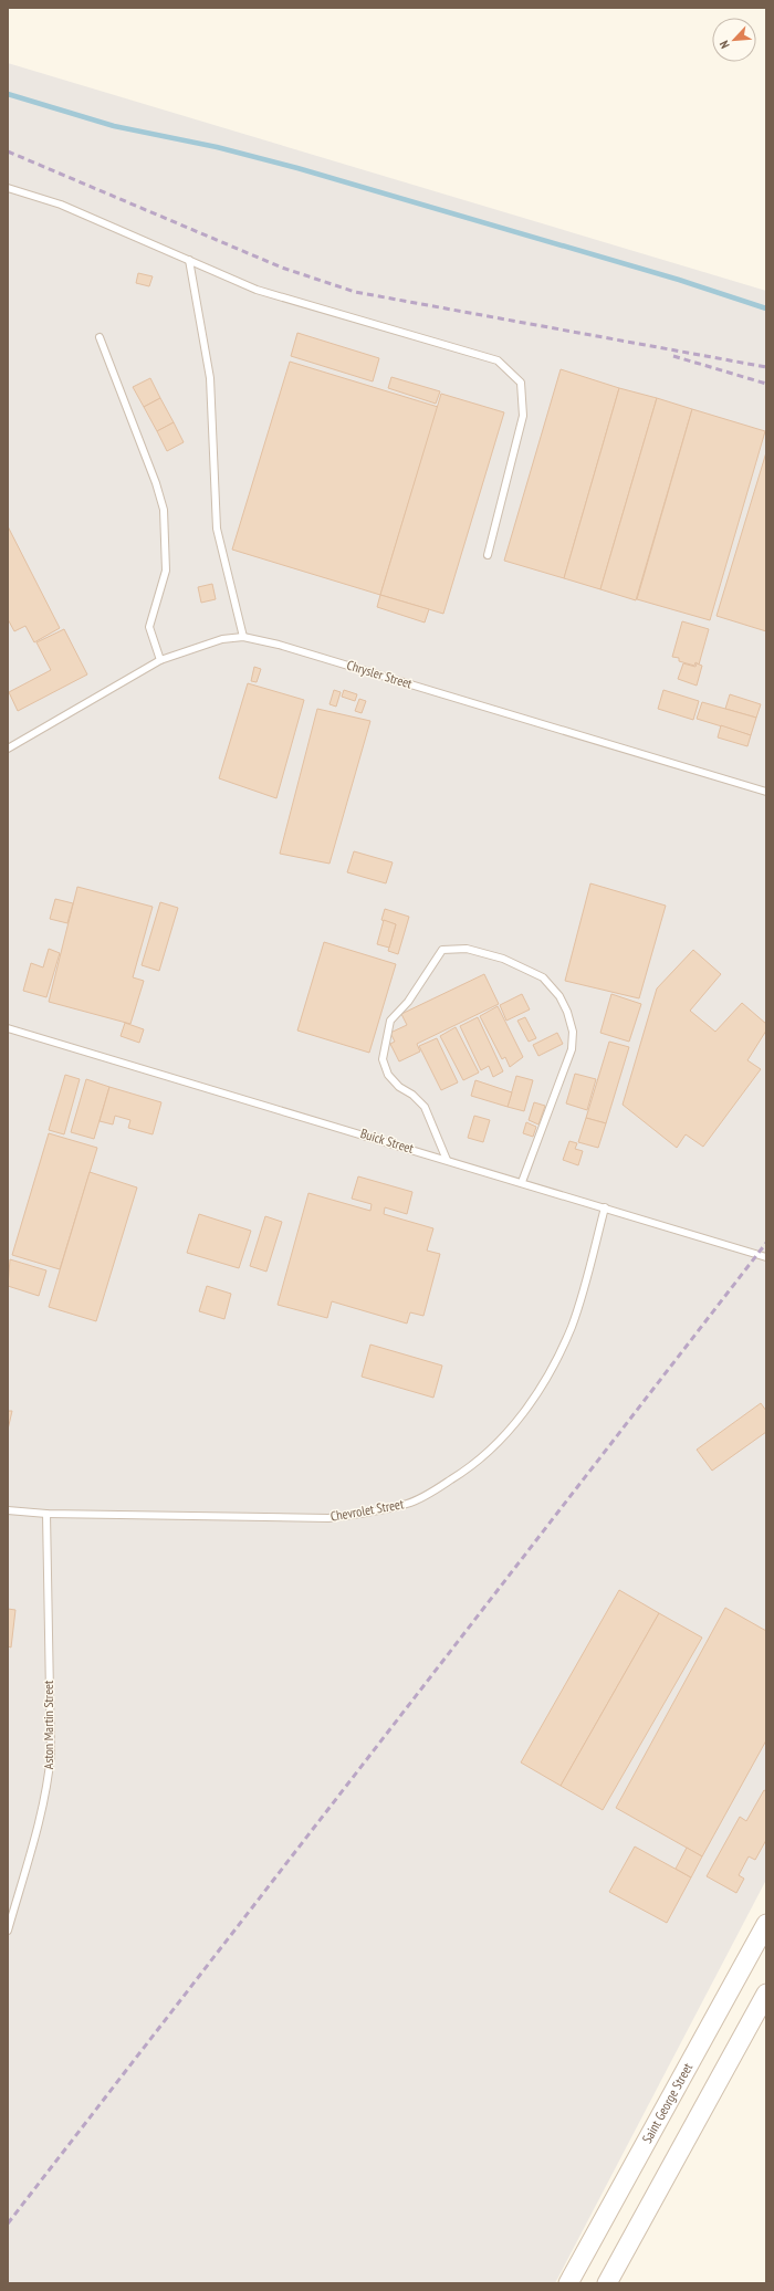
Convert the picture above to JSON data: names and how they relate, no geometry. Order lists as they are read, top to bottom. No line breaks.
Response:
{"streets":{"main road":["Saint George Street"],"lane":["Chrysler Street","Buick Street","Chevrolet Street","Aston Martin Street"]},"crossings":[["Buick Street","Chevrolet Street"],["Chevrolet Street","Aston Martin Street"]],"north":"bottom left"}
